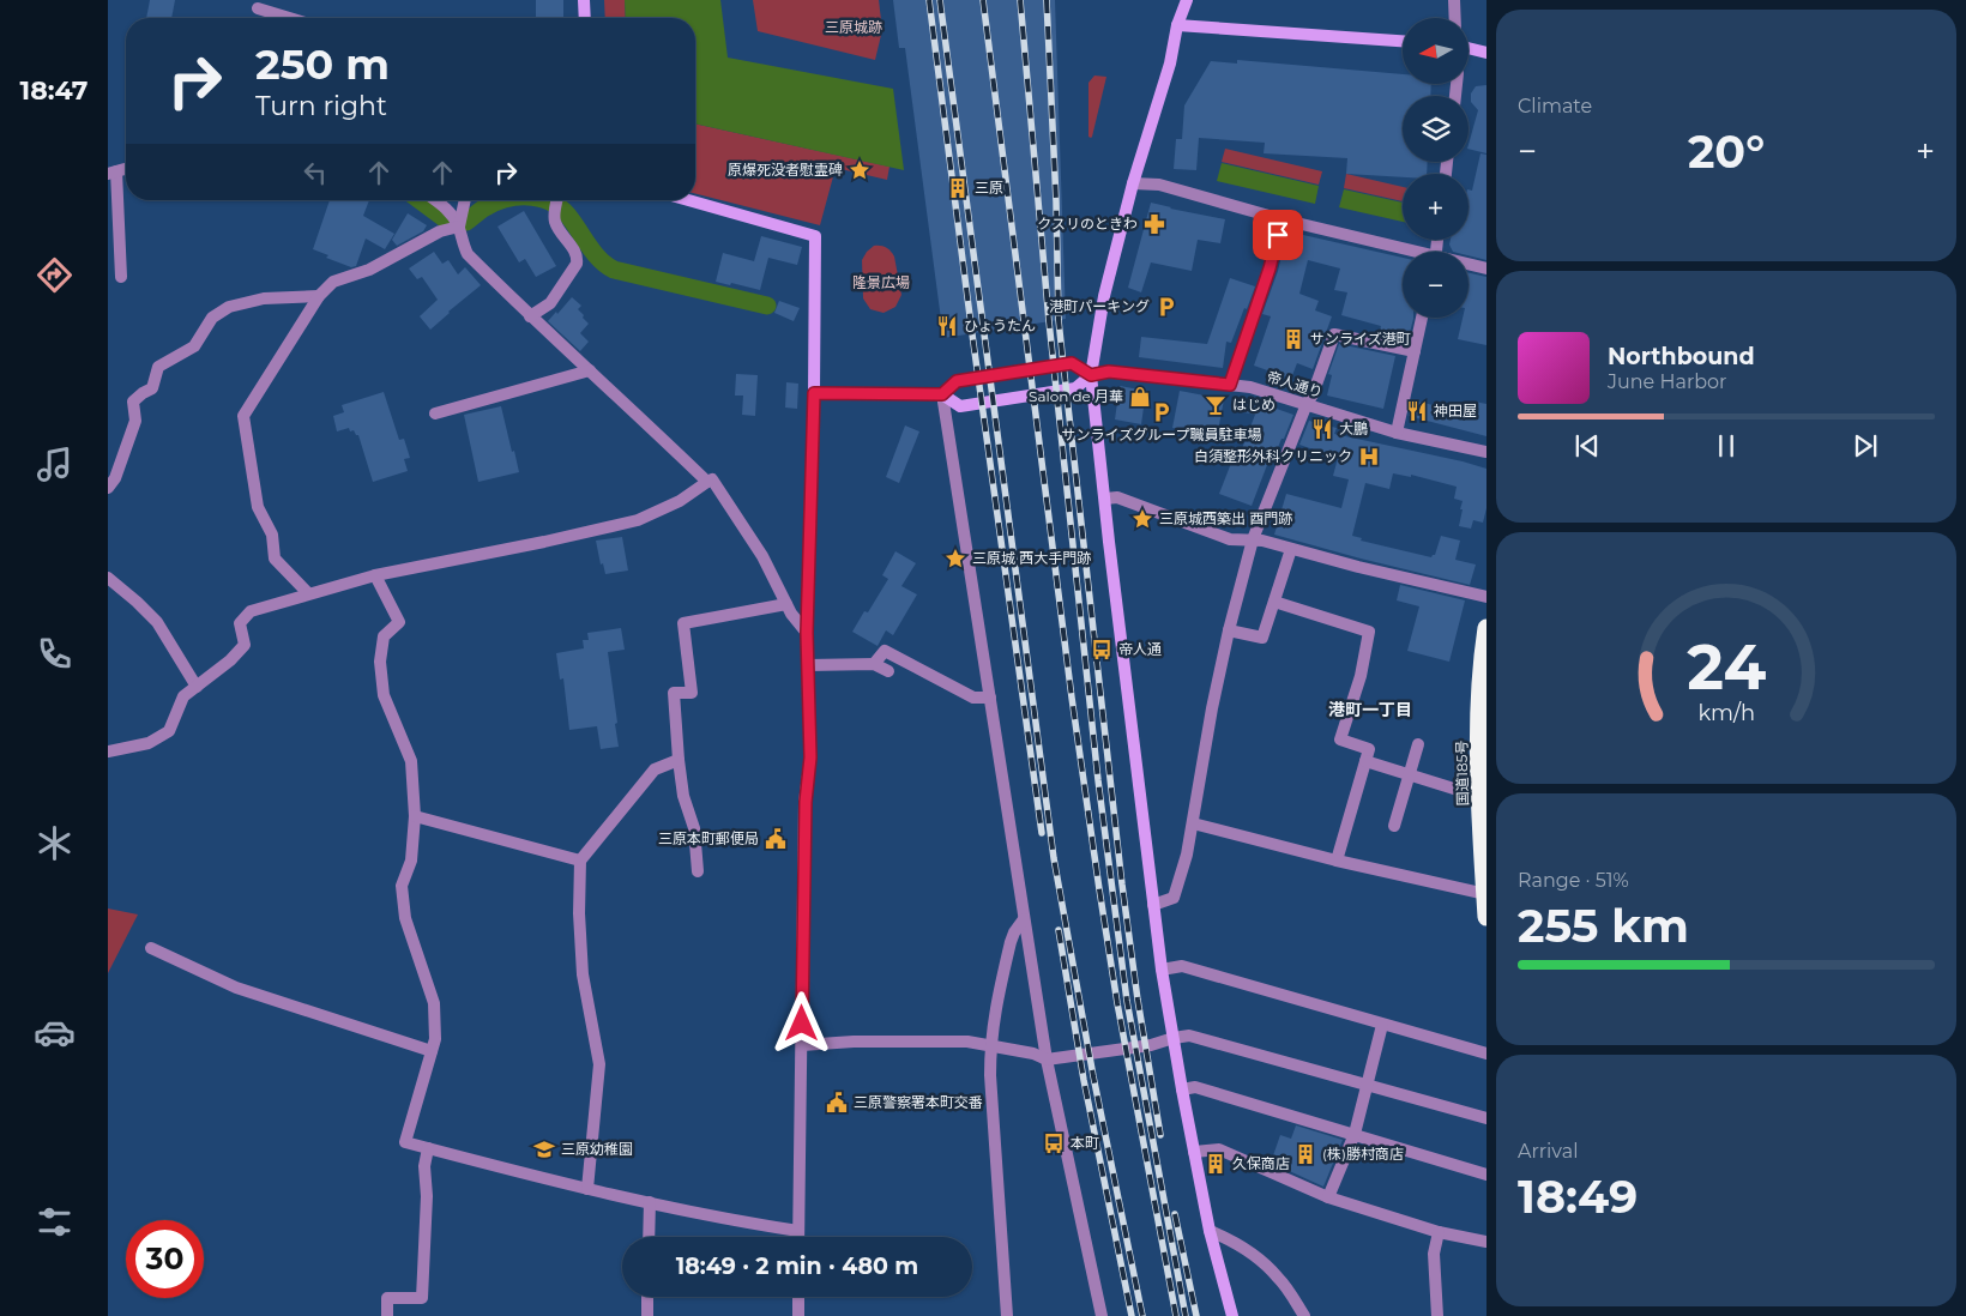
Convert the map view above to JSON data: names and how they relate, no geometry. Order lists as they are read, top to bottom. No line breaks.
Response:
{"streets":{"highway":["国道185号"],"street":["帝人通り"]},"districts":["港町一丁目"],"parks":["三原城跡","隆景広場"],"places":{"place":["原爆死没者慰霊碑","三原城西築出 酉門跡","三原城 西大手門跡"],"building":["三原","サンライズ港町","(株)勝村商店","久保商店"],"pharmacy":["クスリのときわ"],"parking":["港町パーキング","サンライズグループ職員駐車場"],"restaurant":["ひょうたん","神田屋","大鵬"],"shop":["Salon de 月華"],"bar":["はじめ"],"hospital":["白須整形外科クリニック"],"bus stop":["帝人通","本町"],"public building":["三原本町郵便局","三原警察署本町交番"],"school or university":["三原幼稚園"]},"north":"left","page":{"tabs":"18:47","tile":["Climate",["Range · 51%","255 km"],["Arrival","18:49"]],"map_buttons":["+","−"],"turn":["250 m","Turn right"],"heat":["−","20°","+"],"song":["Northbound","June Harbor"],"limit":"30","trip":"18:49 · 2 min · 480 m","gauge":["24","km/h"]}}
